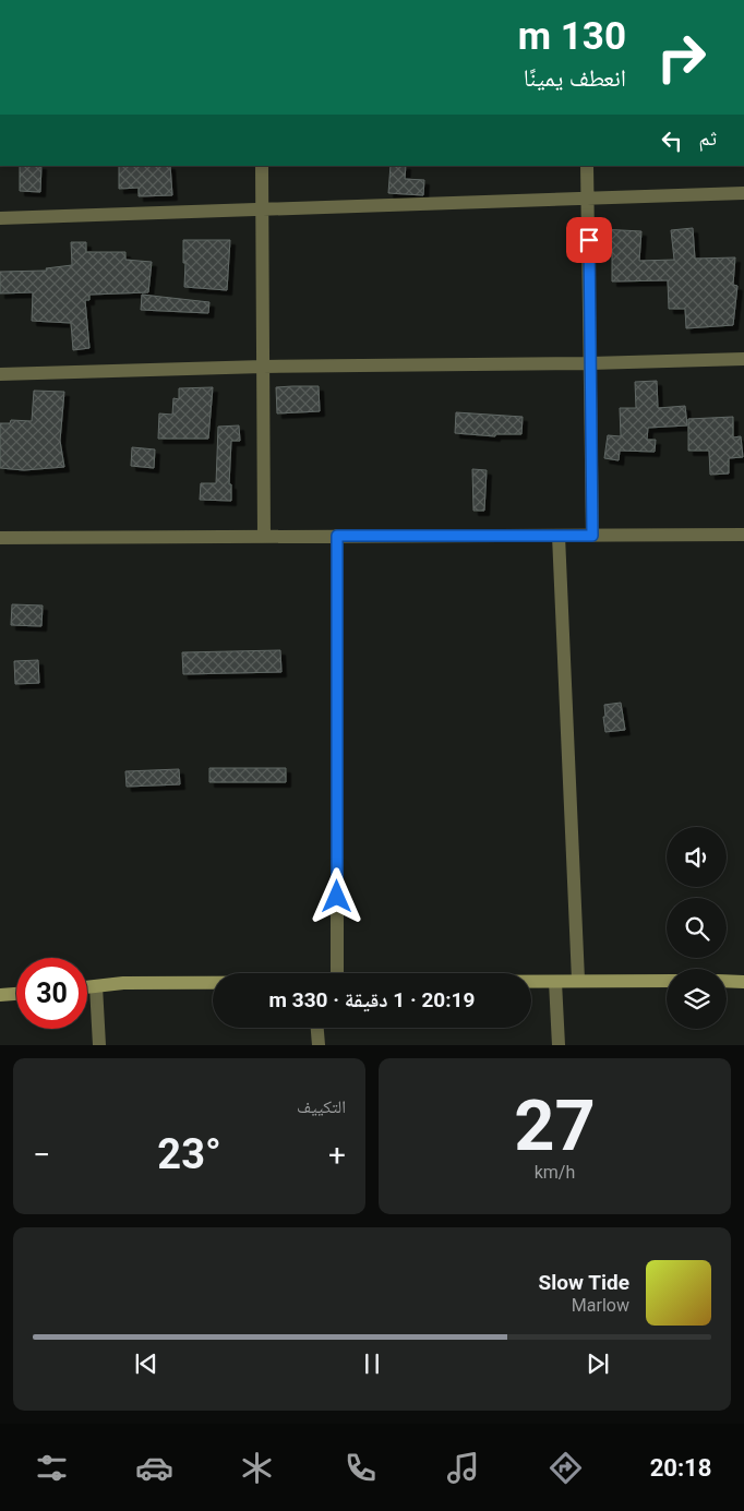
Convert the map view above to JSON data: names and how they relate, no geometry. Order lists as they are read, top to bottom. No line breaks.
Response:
{"page":{"turn":["130 m","انعطف يمينًا"],"then":"ثم","limit":"30","trip":"20:19 · 1 دقيقة · 330 m","tile":[["27","km/h"],"التكييف"],"heat":["−","23°","+"],"song":["Slow Tide","Marlow"],"tabs":"20:18"}}
